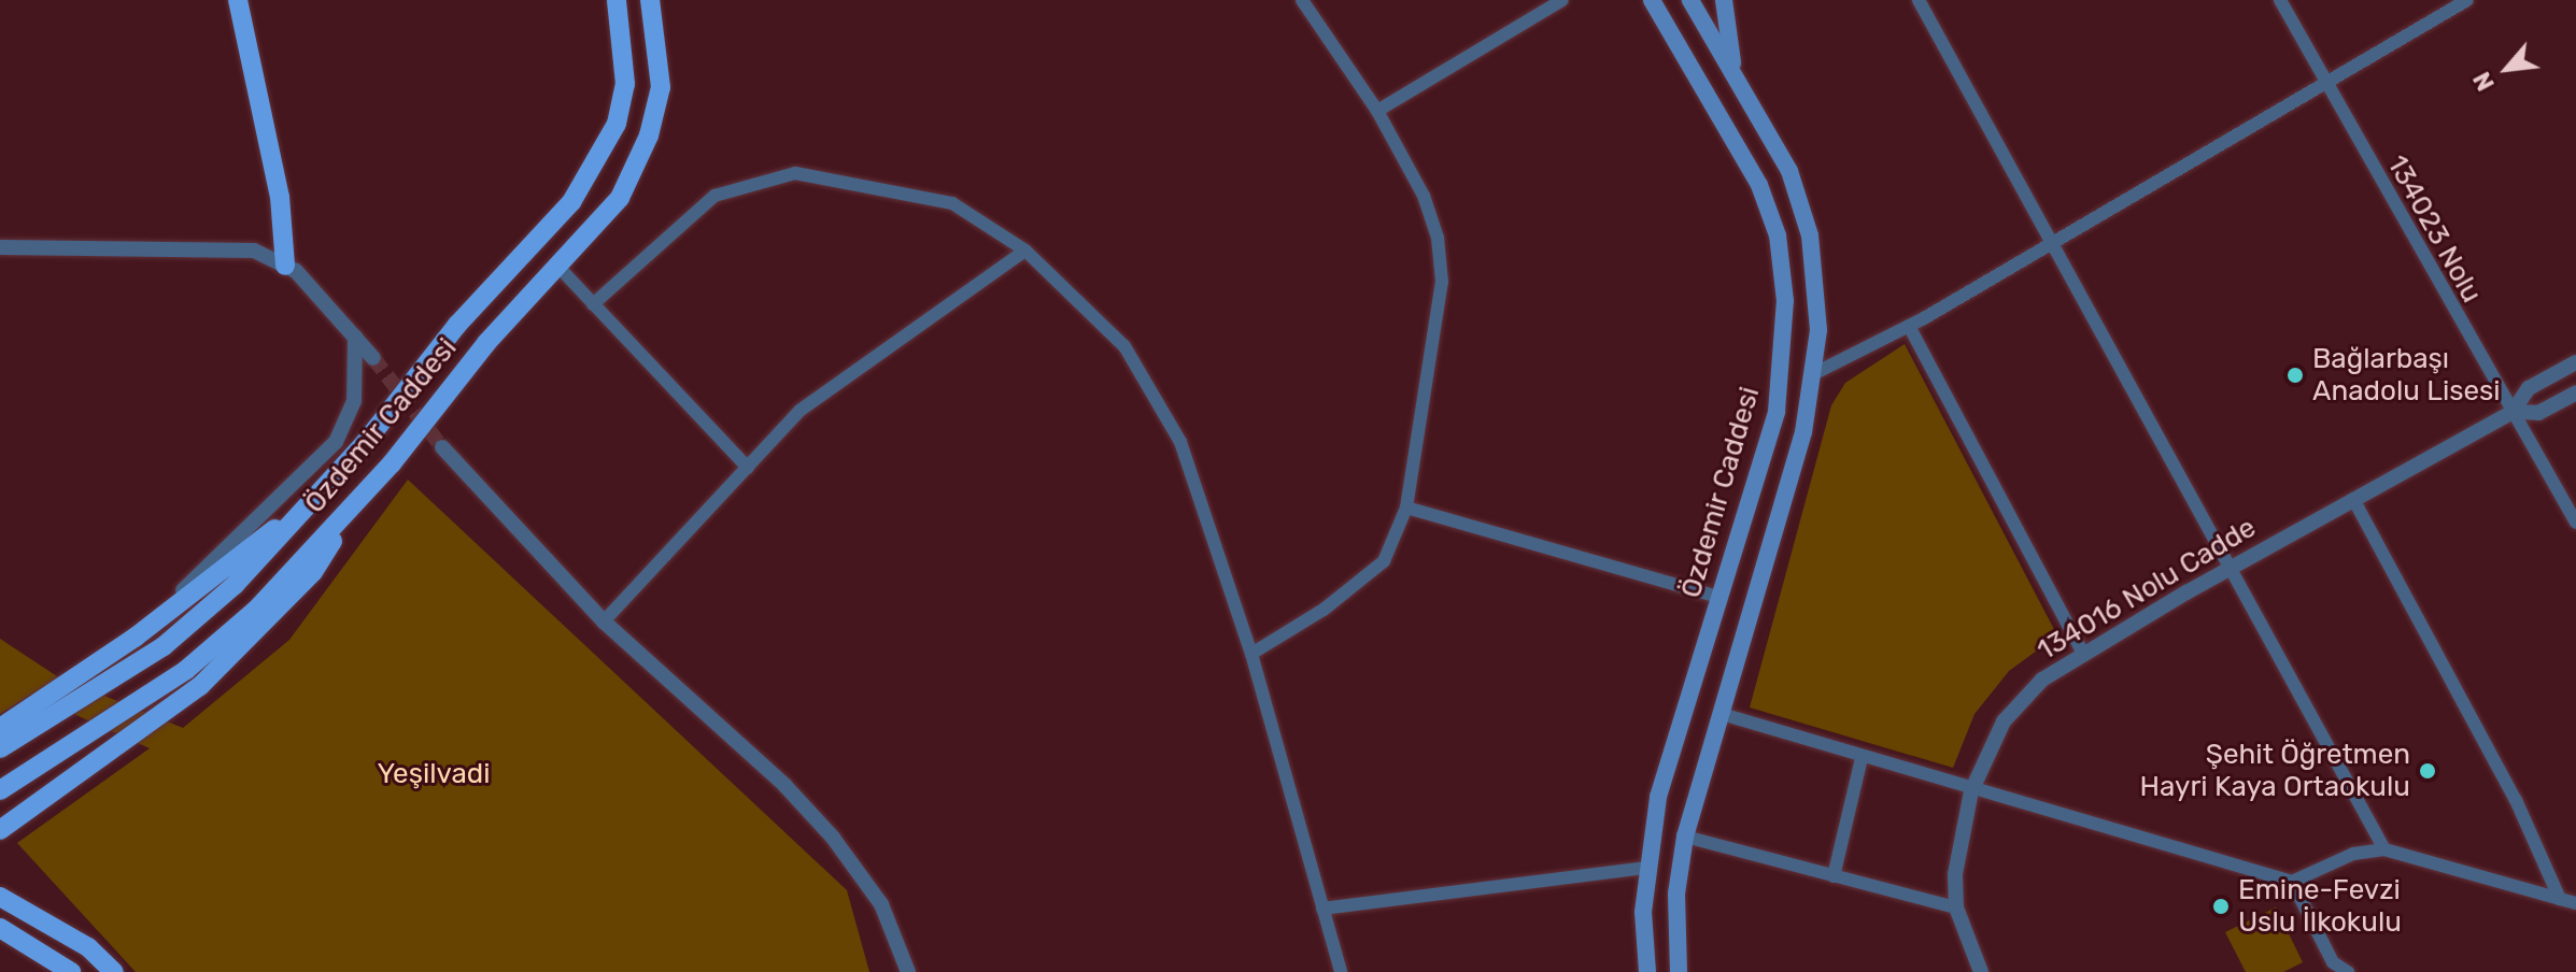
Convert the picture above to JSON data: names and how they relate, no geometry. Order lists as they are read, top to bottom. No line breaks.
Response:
{"streets":{"main road":["Özdemir Caddesi"],"street":["134023 Nolu","134016 Nolu Cadde"]},"crossings":[["134023 Nolu","134016 Nolu Cadde"]],"parks":["Yeşilvadi"],"places":["Bağlarbaşı Anadolu Lisesi","Şehit Öğretmen Hayri Kaya Ortaokulu","Emine-Fevzi Uslu İlkokulu"],"north":"bottom left"}
